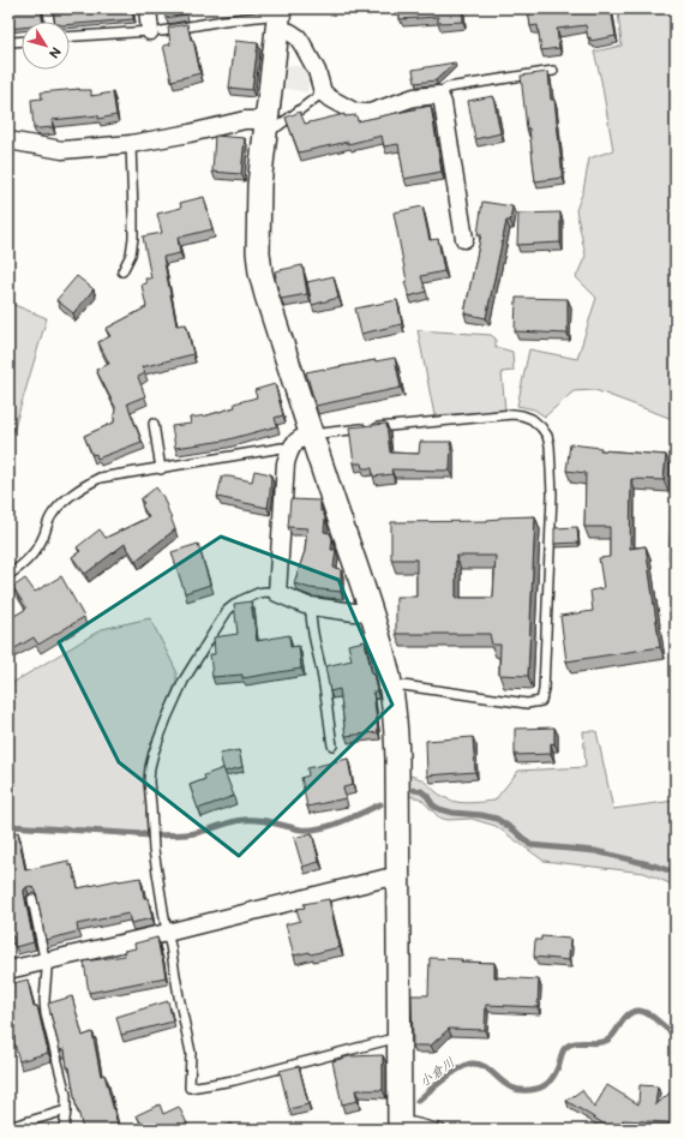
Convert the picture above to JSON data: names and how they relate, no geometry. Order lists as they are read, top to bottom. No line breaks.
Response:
{"water":["小倉川"],"north":"bottom right"}
